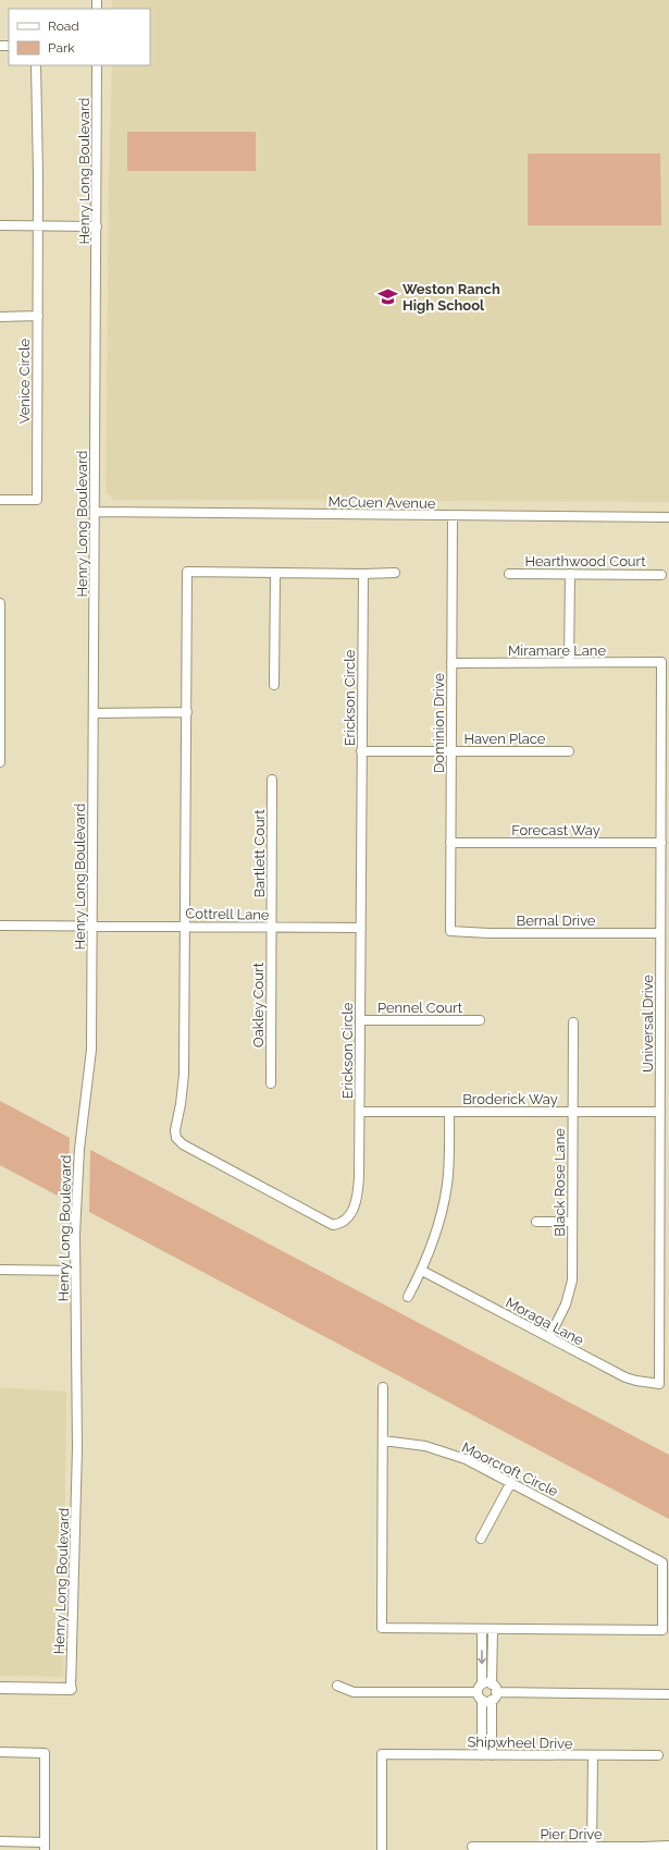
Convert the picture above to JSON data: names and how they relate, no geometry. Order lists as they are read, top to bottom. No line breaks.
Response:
{"streets":{"street":["Henry Long Boulevard","Venice Circle","McCuen Avenue","Hearthwood Court","Miramare Lane","Erickson Circle","Dominion Drive","Haven Place","Forecast Way","Bartlett Court","Cottrell Lane","Bernal Drive","Oakley Court","Pennel Court","Universal Drive","Broderick Way","Black Rose Lane","Moraga Lane","Moorcroft Circle","Shipwheel Drive","Pier Drive"]},"crossings":[["Henry Long Boulevard","McCuen Avenue"],["Henry Long Boulevard","Cottrell Lane"],["McCuen Avenue","Dominion Drive"],["Miramare Lane","Dominion Drive"],["Miramare Lane","Universal Drive"],["Erickson Circle","Haven Place"],["Erickson Circle","Cottrell Lane"],["Erickson Circle","Pennel Court"],["Erickson Circle","Broderick Way"],["Dominion Drive","Haven Place"],["Dominion Drive","Forecast Way"],["Dominion Drive","Bernal Drive"],["Forecast Way","Universal Drive"],["Bartlett Court","Cottrell Lane"],["Bartlett Court","Oakley Court"],["Cottrell Lane","Oakley Court"],["Bernal Drive","Universal Drive"],["Universal Drive","Broderick Way"],["Universal Drive","Moraga Lane"],["Broderick Way","Black Rose Lane"],["Black Rose Lane","Moraga Lane"]],"places":{"school or university":["Weston Ranch High School"]},"legend":["Road","Park"]}
